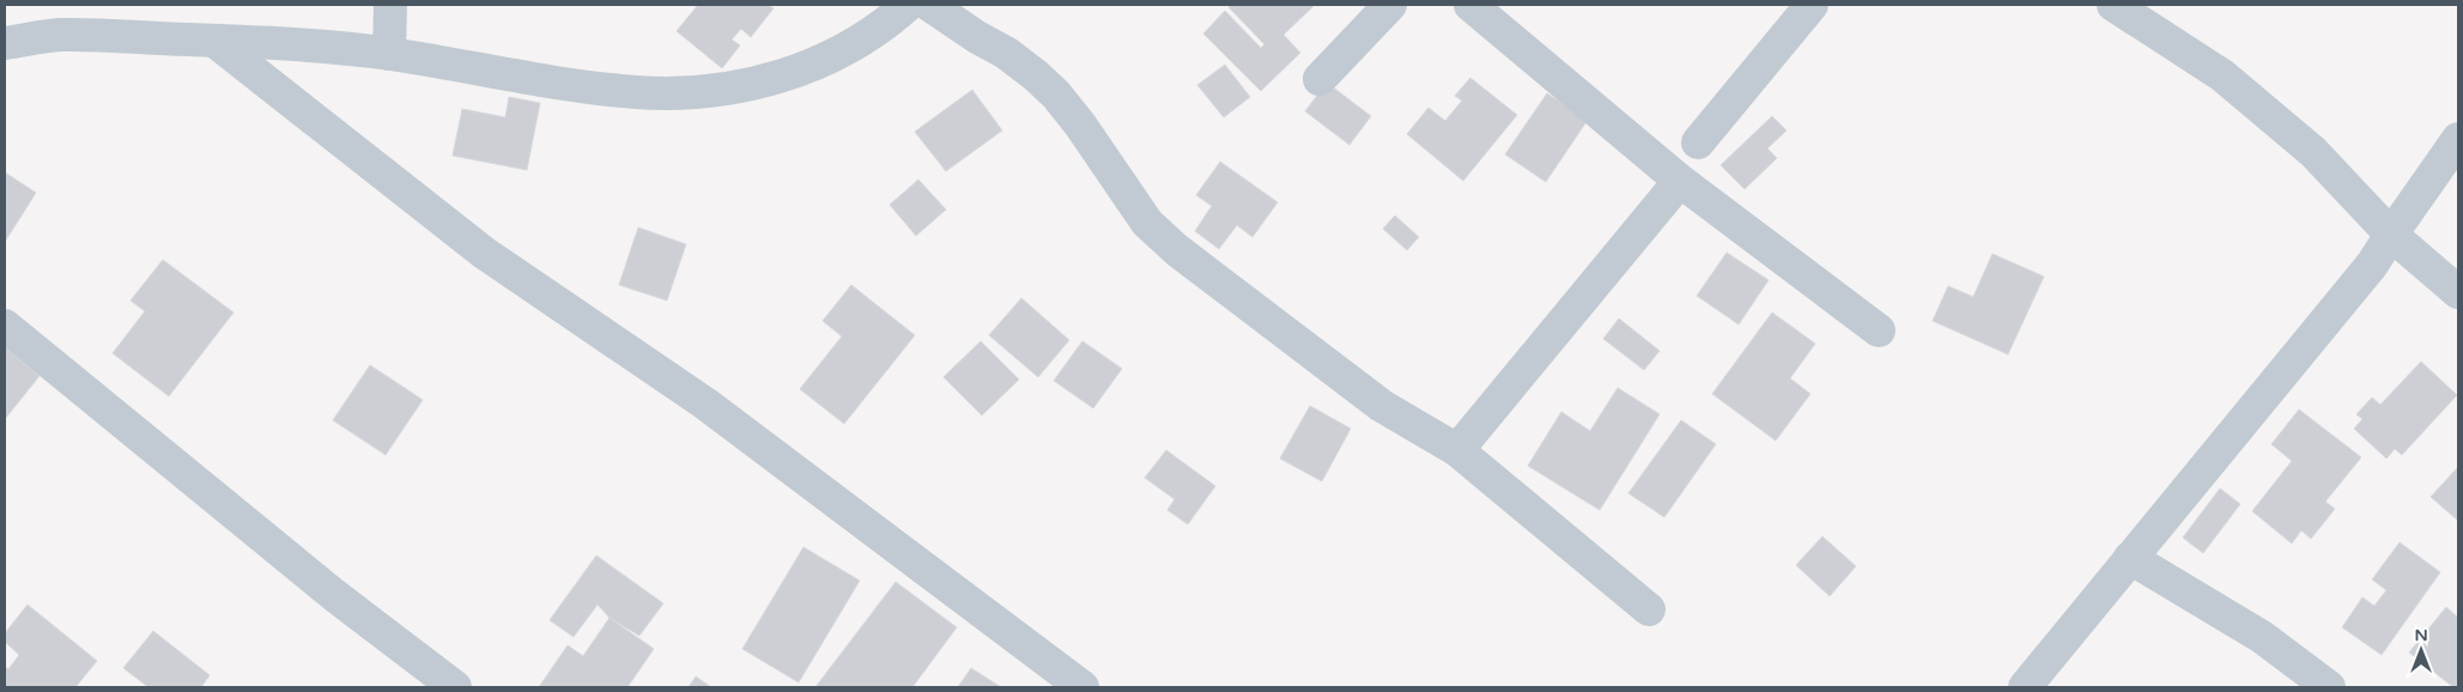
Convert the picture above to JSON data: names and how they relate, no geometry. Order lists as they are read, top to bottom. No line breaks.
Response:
{"north":"top"}
